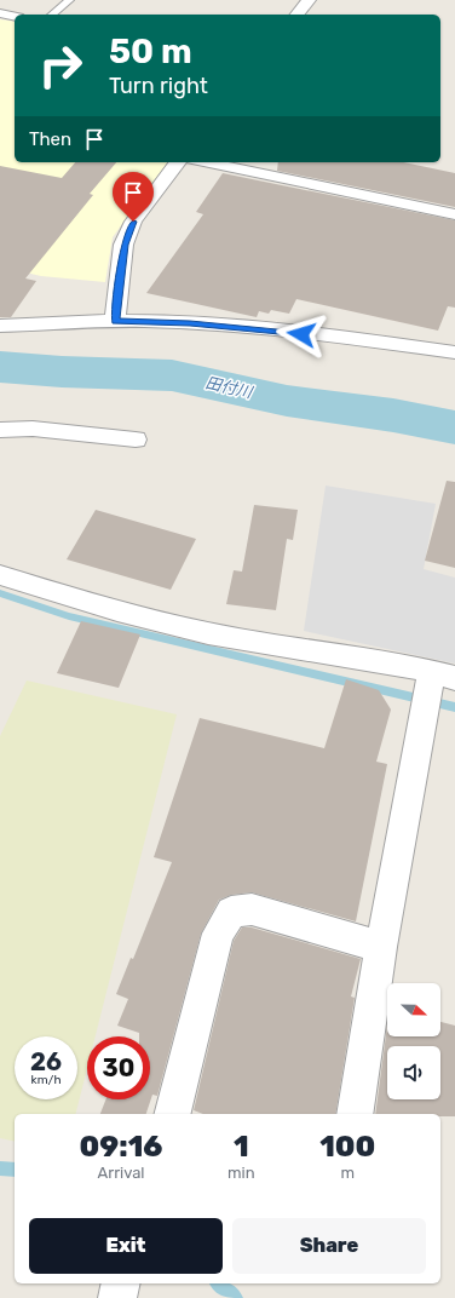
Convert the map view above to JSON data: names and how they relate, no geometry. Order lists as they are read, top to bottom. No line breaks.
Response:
{"water":["田付川"],"north":"right","page":{"turn":["50 m","Turn right"],"then":"Then","speed":"26 km/h","limit":"30","eta":["09:16","Arrival","1","min","100","m"],"buttons":["Exit","Share"]}}
